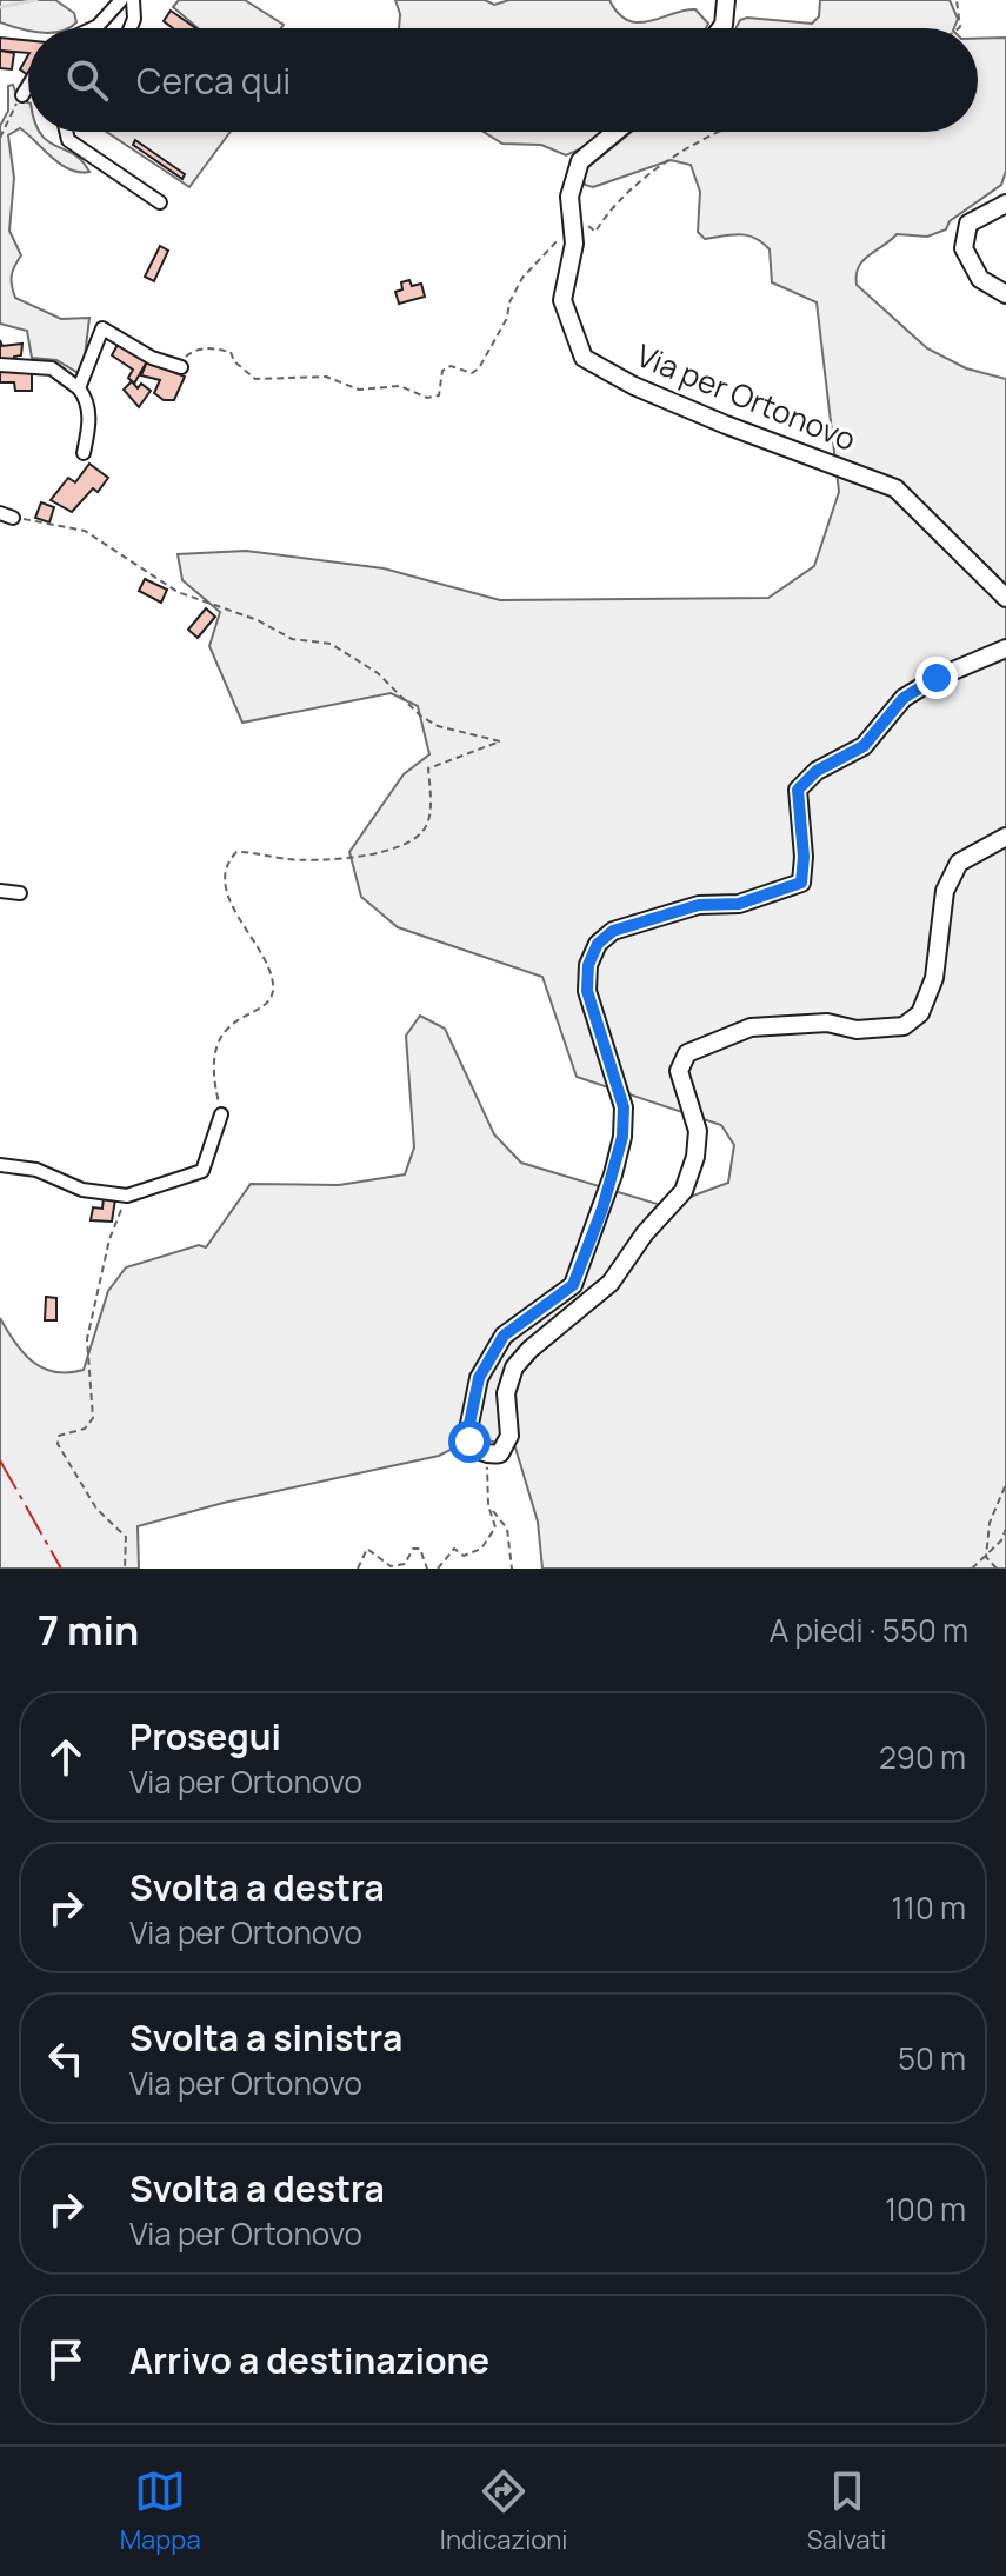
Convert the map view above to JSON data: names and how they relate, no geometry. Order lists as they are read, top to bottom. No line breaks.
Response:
{"streets":{"street":["Via per Ortonovo"]},"page":{"search":"Cerca qui","heading":["7 min","A piedi · 550 m"],"list":[["Prosegui","Via per Ortonovo","290 m"],["Svolta a destra","Via per Ortonovo","110 m"],["Svolta a sinistra","Via per Ortonovo","50 m"],["Svolta a destra","Via per Ortonovo","100 m"],"Arrivo a destinazione"],"nav":["Mappa","Indicazioni","Salvati"]}}
